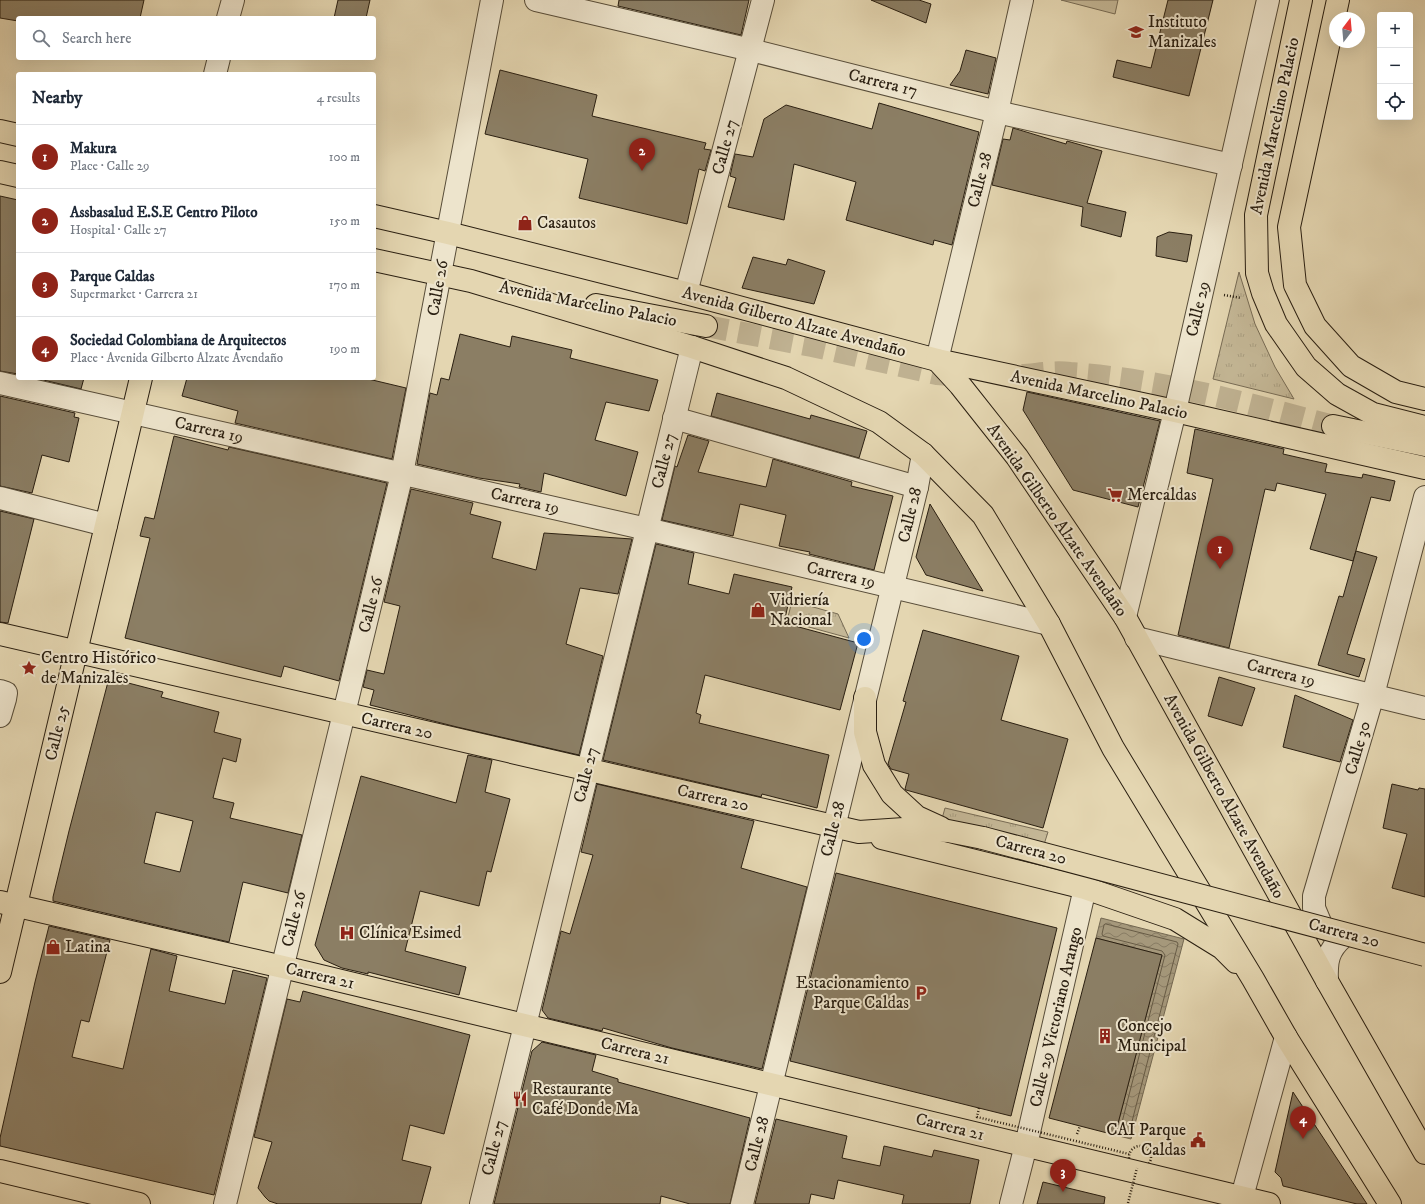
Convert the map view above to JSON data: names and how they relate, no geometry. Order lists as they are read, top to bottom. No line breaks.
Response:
{"streets":{"main road":["Avenida Marcelino Palacio","Avenida Gilberto Alzate Avendaño","Carrera 20","Calle 25","Carrera 21"],"street":["Carrera 17","Calle 27","Calle 28","Calle 26","Calle 29","Carrera 19","Calle 30","Calle 29 Victoriano Arango"]},"crossings":[["Carrera 17","Calle 27"],["Carrera 17","Calle 28"],["Carrera 17","Calle 29"],["Avenida Marcelino Palacio","Calle 28"],["Avenida Marcelino Palacio","Calle 29"],["Avenida Marcelino Palacio","Avenida Gilberto Alzate Avendaño"],["Calle 27","Avenida Gilberto Alzate Avendaño"],["Calle 27","Carrera 19"],["Calle 27","Carrera 20"],["Calle 27","Carrera 21"],["Calle 28","Avenida Gilberto Alzate Avendaño"],["Calle 28","Carrera 19"],["Calle 28","Carrera 20"],["Calle 28","Carrera 21"],["Calle 26","Avenida Gilberto Alzate Avendaño"],["Calle 26","Carrera 19"],["Calle 26","Carrera 20"],["Calle 26","Carrera 21"],["Calle 29","Avenida Gilberto Alzate Avendaño"],["Avenida Gilberto Alzate Avendaño","Carrera 19"],["Carrera 19","Calle 25"],["Carrera 19","Calle 30"],["Carrera 20","Calle 25"],["Carrera 20","Calle 30"],["Calle 25","Carrera 21"],["Carrera 21","Calle 29 Victoriano Arango"]],"places":{"school or university":["Instituto Manizales"],"shop":["Casautos","Vidriería Nacional","Latina"],"supermarket":["Mercaldas"],"place":["Centro Histórico de Manizales"],"hospital":["Clínica Esimed"],"parking":["Estacionamiento Parque Caldas"],"building":["Concejo Municipal"],"restaurant":["Restaurante Café Donde Ma"],"public building":["CAI Parque Caldas"]},"north":"top","page":{"map_buttons":["+","−"],"search":"Search here","heading":["Nearby","4 results"],"list":[{"mark":"1","name":"Makura","note":"Place · Calle 29","value":"100 m"},{"mark":"2","name":"Assbasalud E.S.E Centro Piloto","note":"Hospital · Calle 27","value":"150 m"},{"mark":"3","name":"Parque Caldas","note":"Supermarket · Carrera 21","value":"170 m"},{"mark":"4","name":"Sociedad Colombiana de Arquitectos","note":"Place · Avenida Gilberto Alzate Avendaño","value":"190 m"}],"pins":["2","1","4","3"]}}
